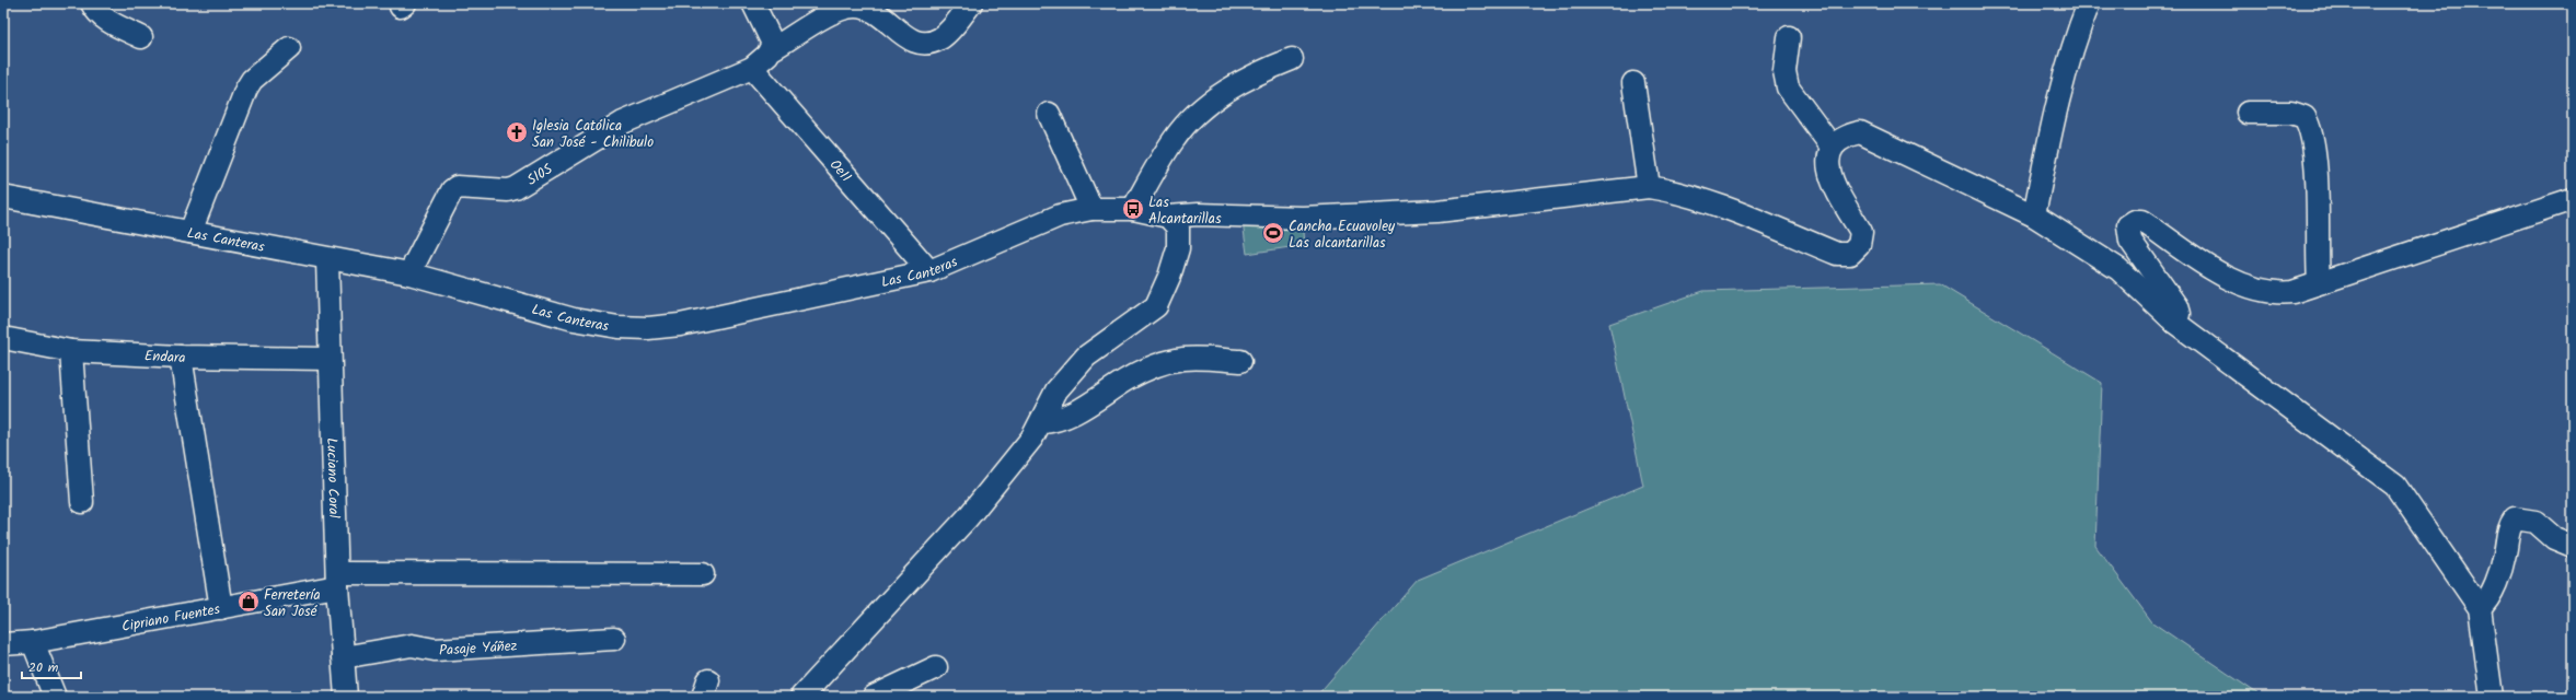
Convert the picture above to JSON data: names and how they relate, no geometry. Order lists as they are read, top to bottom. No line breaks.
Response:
{"streets":{"street":["Oe11","S10S","Las Canteras","Endara","Luciano Coral","Cipriano Fuentes","Pasaje Yáñez"]},"crossings":[["Oe11","S10S"],["Oe11","Las Canteras"],["S10S","Las Canteras"],["Las Canteras","Luciano Coral"],["Endara","Luciano Coral"],["Luciano Coral","Cipriano Fuentes"],["Luciano Coral","Pasaje Yáñez"]],"places":{"church":["Iglesia Católica San José - Chilibulo"],"bus stop":["Las Alcantarillas"],"sports":["Cancha Ecuavoley Las alcantarillas"],"shop":["Ferretería San José"]},"scale_bar":"20 m"}
